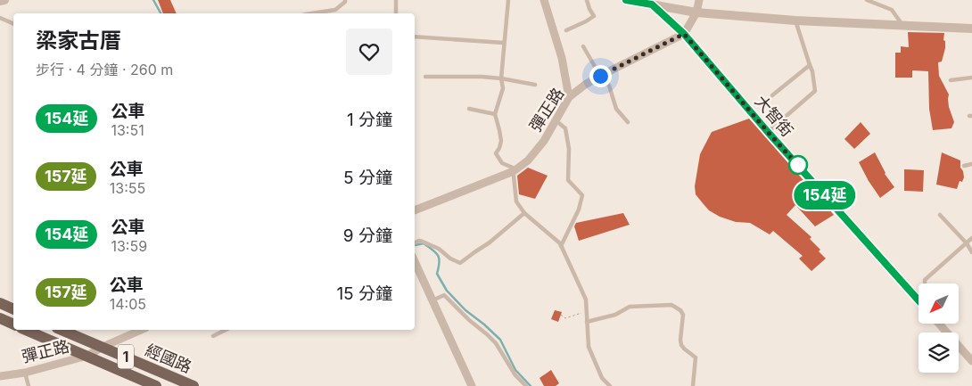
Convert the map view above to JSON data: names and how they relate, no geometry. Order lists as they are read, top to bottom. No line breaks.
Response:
{"streets":{"main road":["1","經國路"],"street":["彈正路","大智街"]},"crossings":[["彈正路","大智街"],["彈正路","經國路"]],"lines":["bus line 154延"],"north":"bottom left","page":{"on_map":"154延","heading":["梁家古厝","步行 · 4 分鐘 · 260 m"],"list":[{"mark":"154延","name":"公車","note":"13:51","value":"1 分鐘"},{"mark":"157延","name":"公車","note":"13:55","value":"5 分鐘"},{"mark":"154延","name":"公車","note":"13:59","value":"9 分鐘"},{"mark":"157延","name":"公車","note":"14:05","value":"15 分鐘"}]}}
